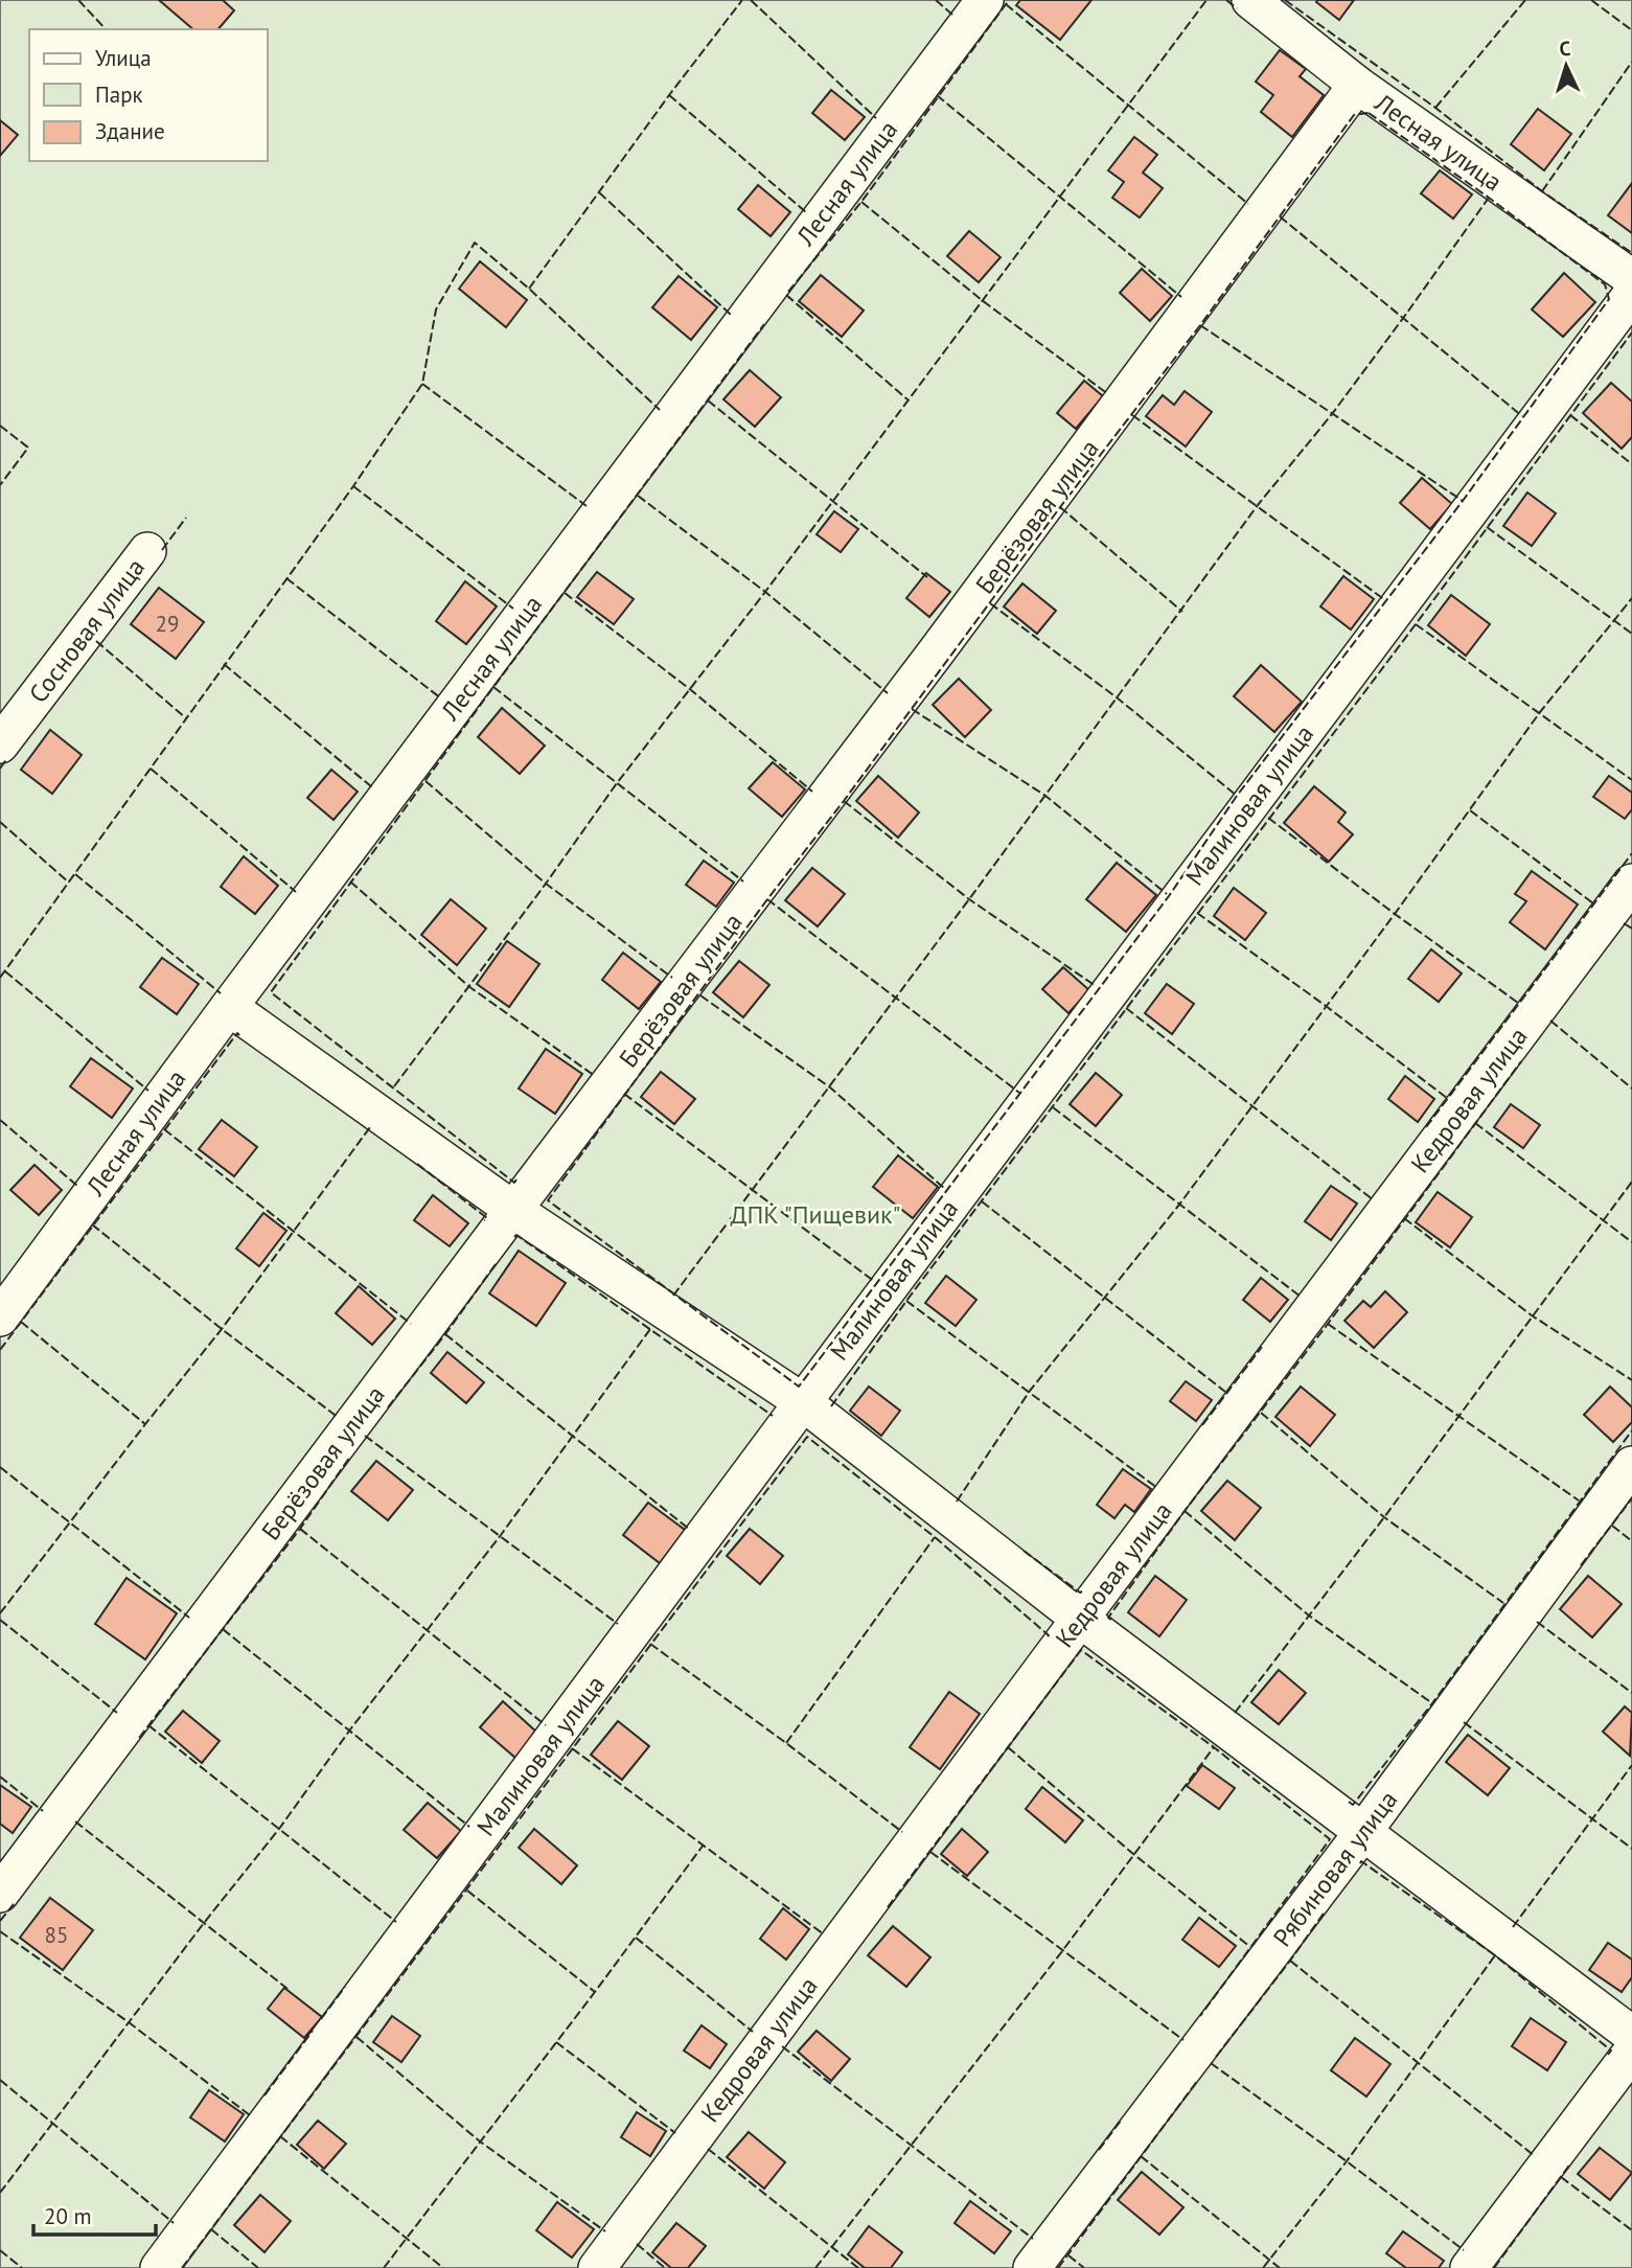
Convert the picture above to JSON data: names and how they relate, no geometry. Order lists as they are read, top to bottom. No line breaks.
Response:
{"streets":{"street":["Лесная улица","Берёзовая улица","Сосновая улица","Малиновая улица","Кедровая улица","Рябиновая улица"]},"crossings":[["Лесная улица","Берёзовая улица"]],"parks":["ДПК \"Пищевик\""],"house_numbers":["29","85"],"legend":["Улица","Парк","Здание"],"scale_bar":"20 m","north":"top"}
